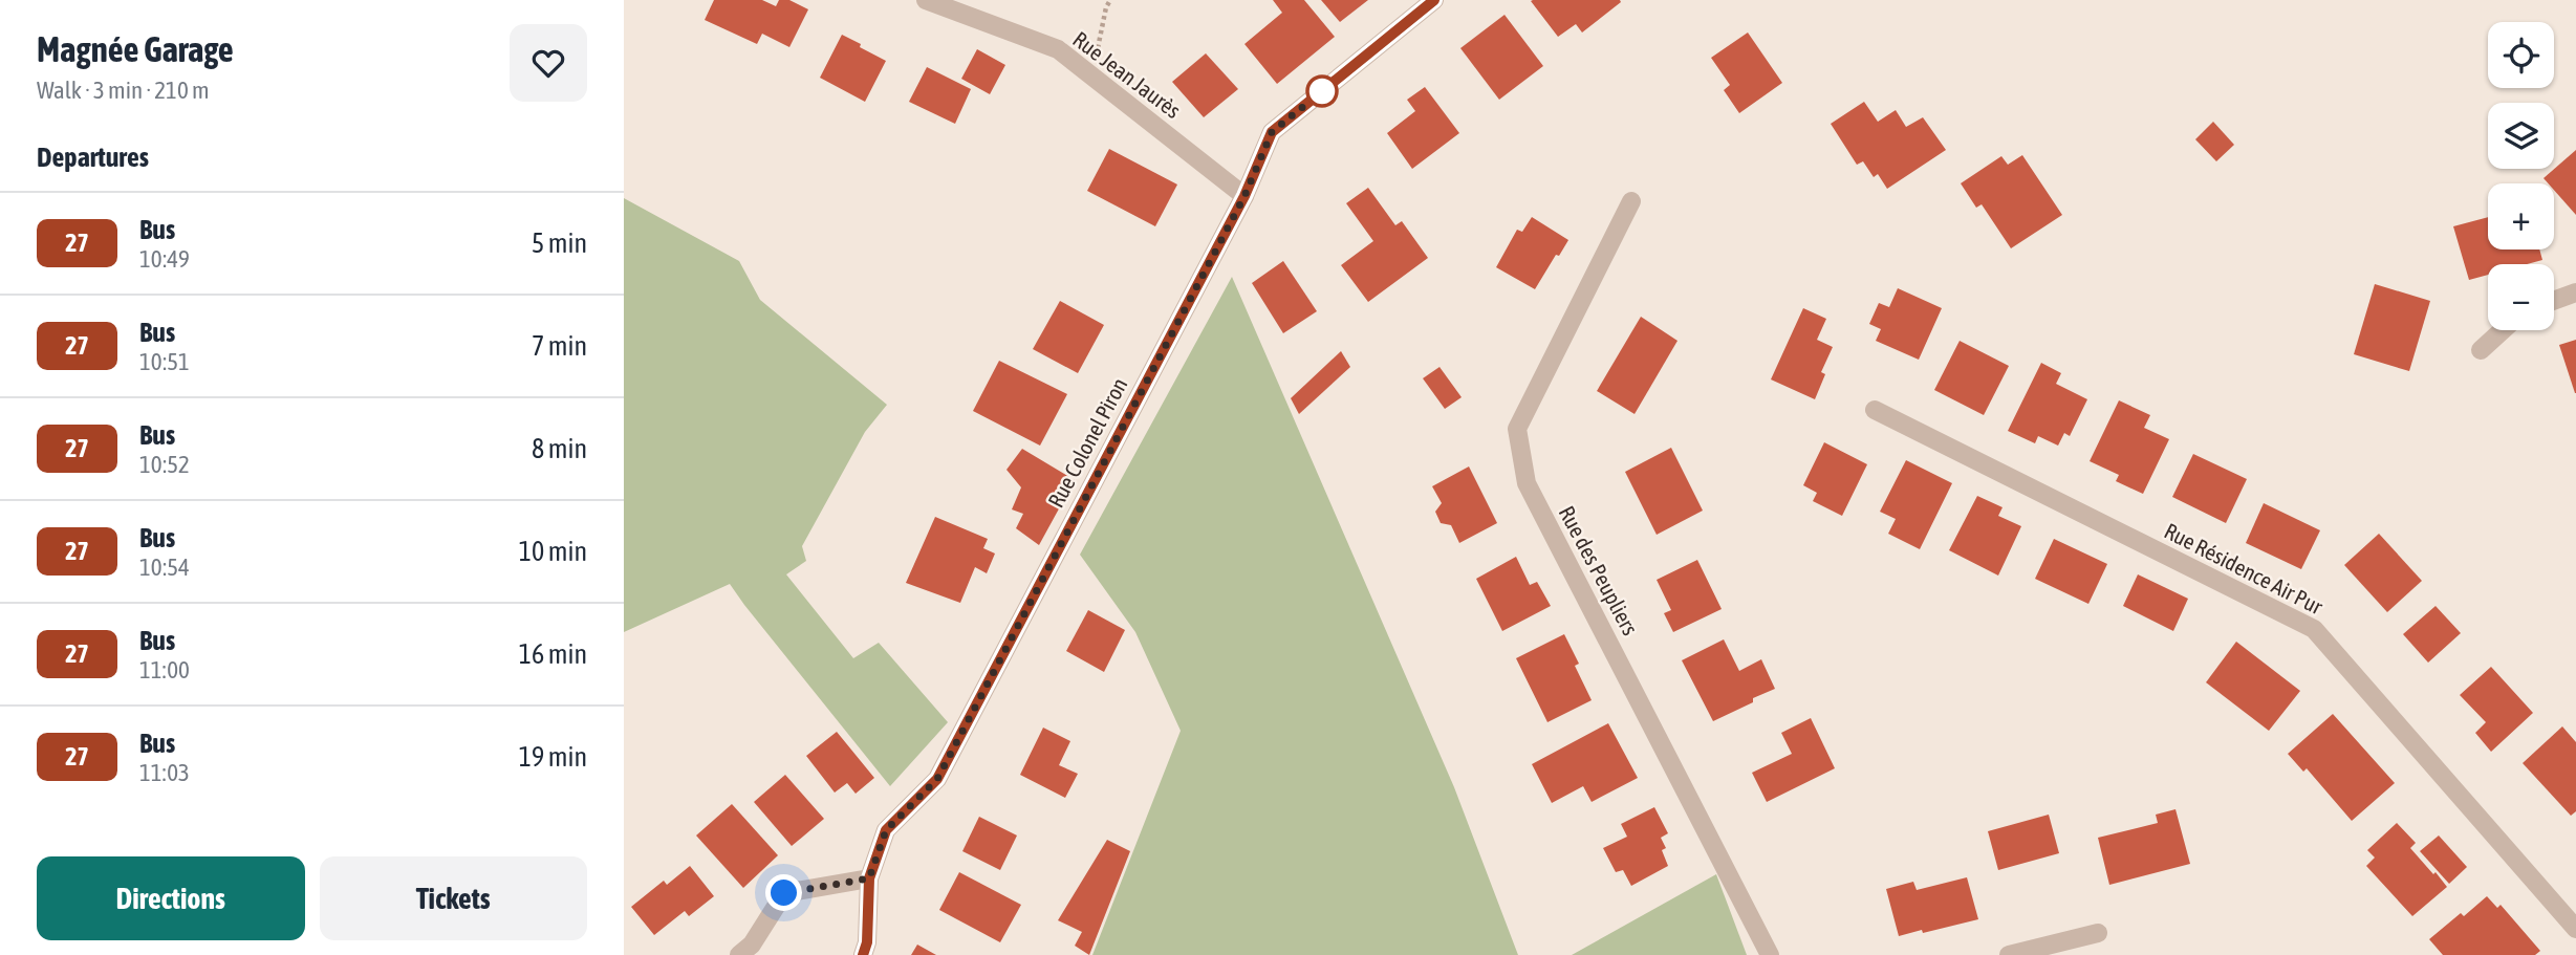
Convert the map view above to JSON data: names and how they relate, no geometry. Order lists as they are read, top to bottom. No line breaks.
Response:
{"streets":{"street":["Rue Jean Jaurès","Rue Colonel Piron","Rue Résidence Air Pur","Rue des Peupliers"]},"crossings":[["Rue Jean Jaurès","Rue Colonel Piron"]],"lines":["bus line 27"],"page":{"heading":[["Magnée Garage","Walk · 3 min · 210 m"],"Departures"],"map_buttons":["+","−"],"list":[{"mark":"27","name":"Bus","note":"10:49","value":"5 min"},{"mark":"27","name":"Bus","note":"10:51","value":"7 min"},{"mark":"27","name":"Bus","note":"10:52","value":"8 min"},{"mark":"27","name":"Bus","note":"10:54","value":"10 min"},{"mark":"27","name":"Bus","note":"11:00","value":"16 min"},{"mark":"27","name":"Bus","note":"11:03","value":"19 min"}],"buttons":["Directions","Tickets"]}}
